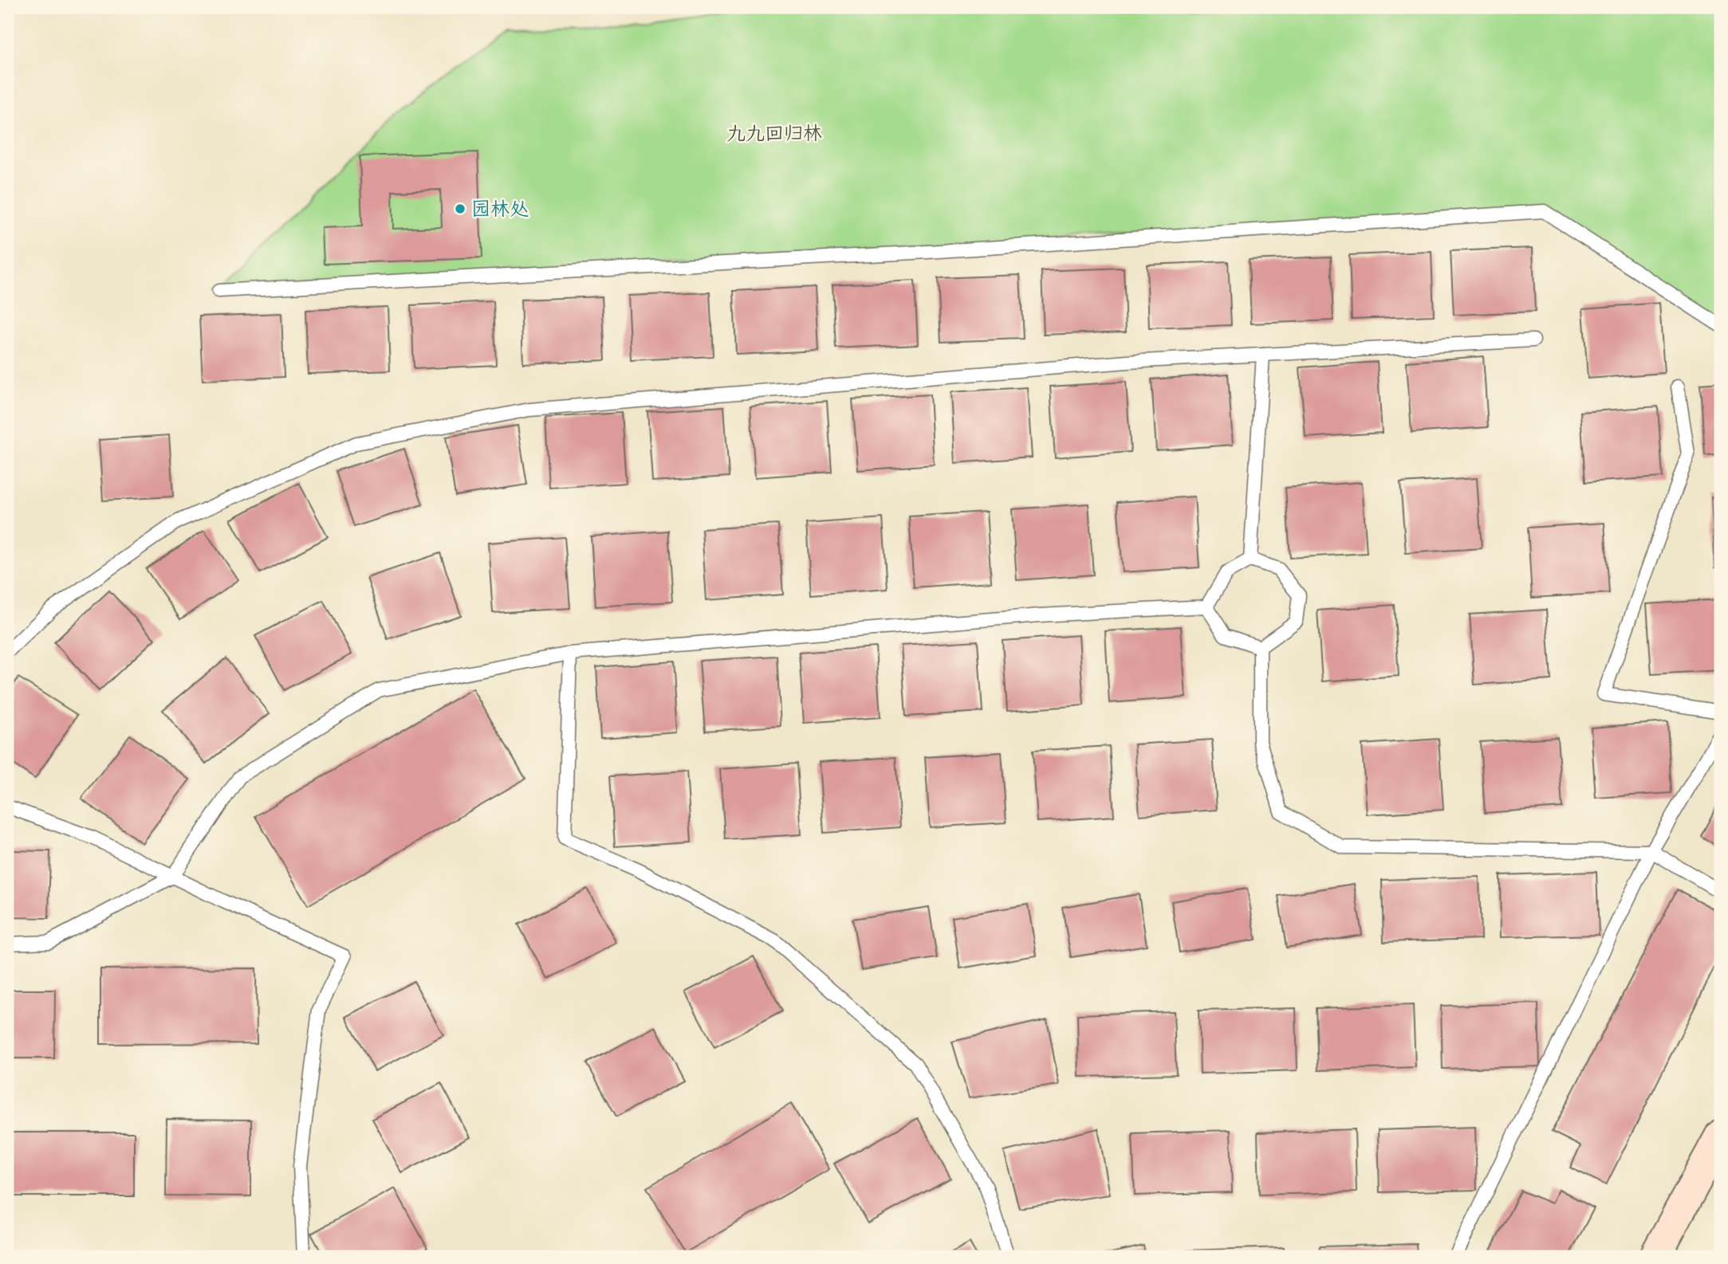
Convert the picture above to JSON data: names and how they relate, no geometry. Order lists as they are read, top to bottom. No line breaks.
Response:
{"parks":["九九回归林"],"places":["园林处"]}
